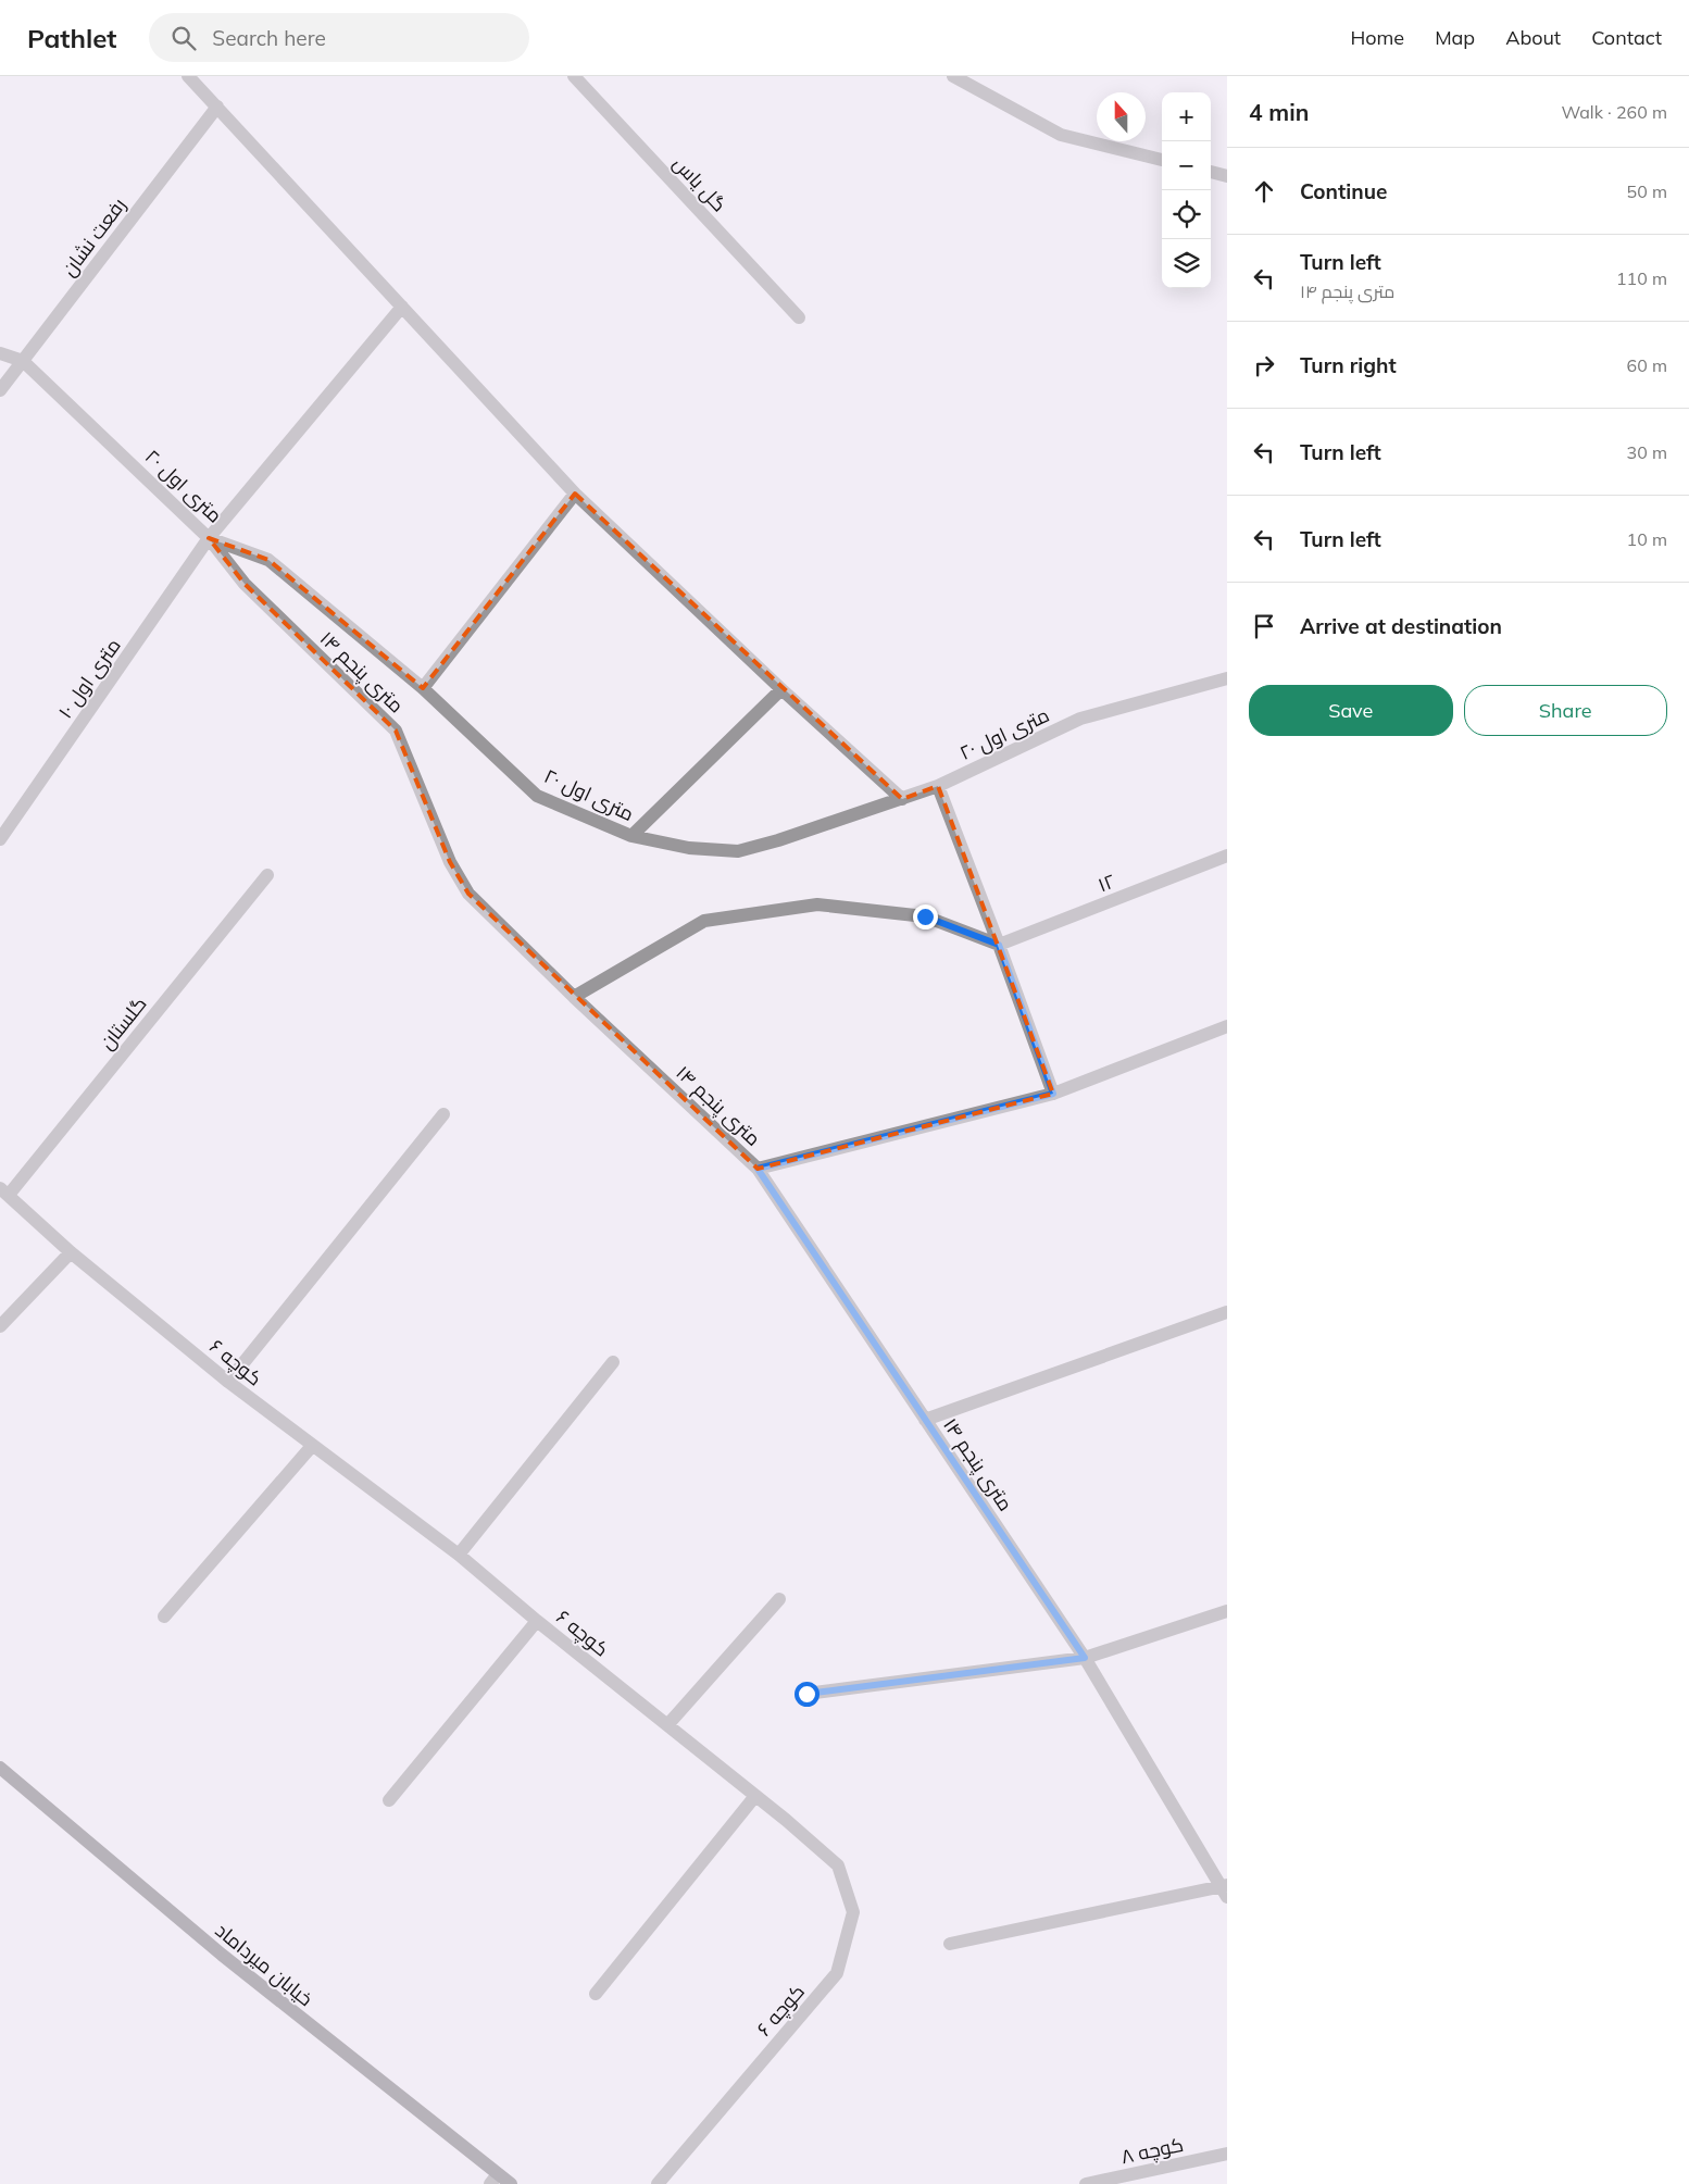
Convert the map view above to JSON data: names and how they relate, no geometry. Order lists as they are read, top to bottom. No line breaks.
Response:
{"streets":{"main road":["خیابان میرداماد"],"street":["گل یاس","رفعت نشان","۲۰ متری اول","۱۴ متری پنجم","۱۰ متری اول","۱۲","گلستان","کوچه ۶","کوچه ۸"]},"crossings":[["رفعت نشان","۲۰ متری اول"],["۲۰ متری اول","۱۴ متری پنجم"],["۲۰ متری اول","۱۰ متری اول"],["۱۴ متری پنجم","۱۰ متری اول"],["گلستان","کوچه ۶"]],"north":"top","page":{"header":"Pathlet","search":"Search here","nav":["Home","Map","About","Contact"],"heading":["4 min","Walk · 260 m"],"map_buttons":["+","−"],"list":[["Continue","50 m"],["Turn left","۱۴ متری پنجم","110 m"],["Turn right","60 m"],["Turn left","30 m"],["Turn left","10 m"],"Arrive at destination"],"buttons":["Save","Share"]}}
